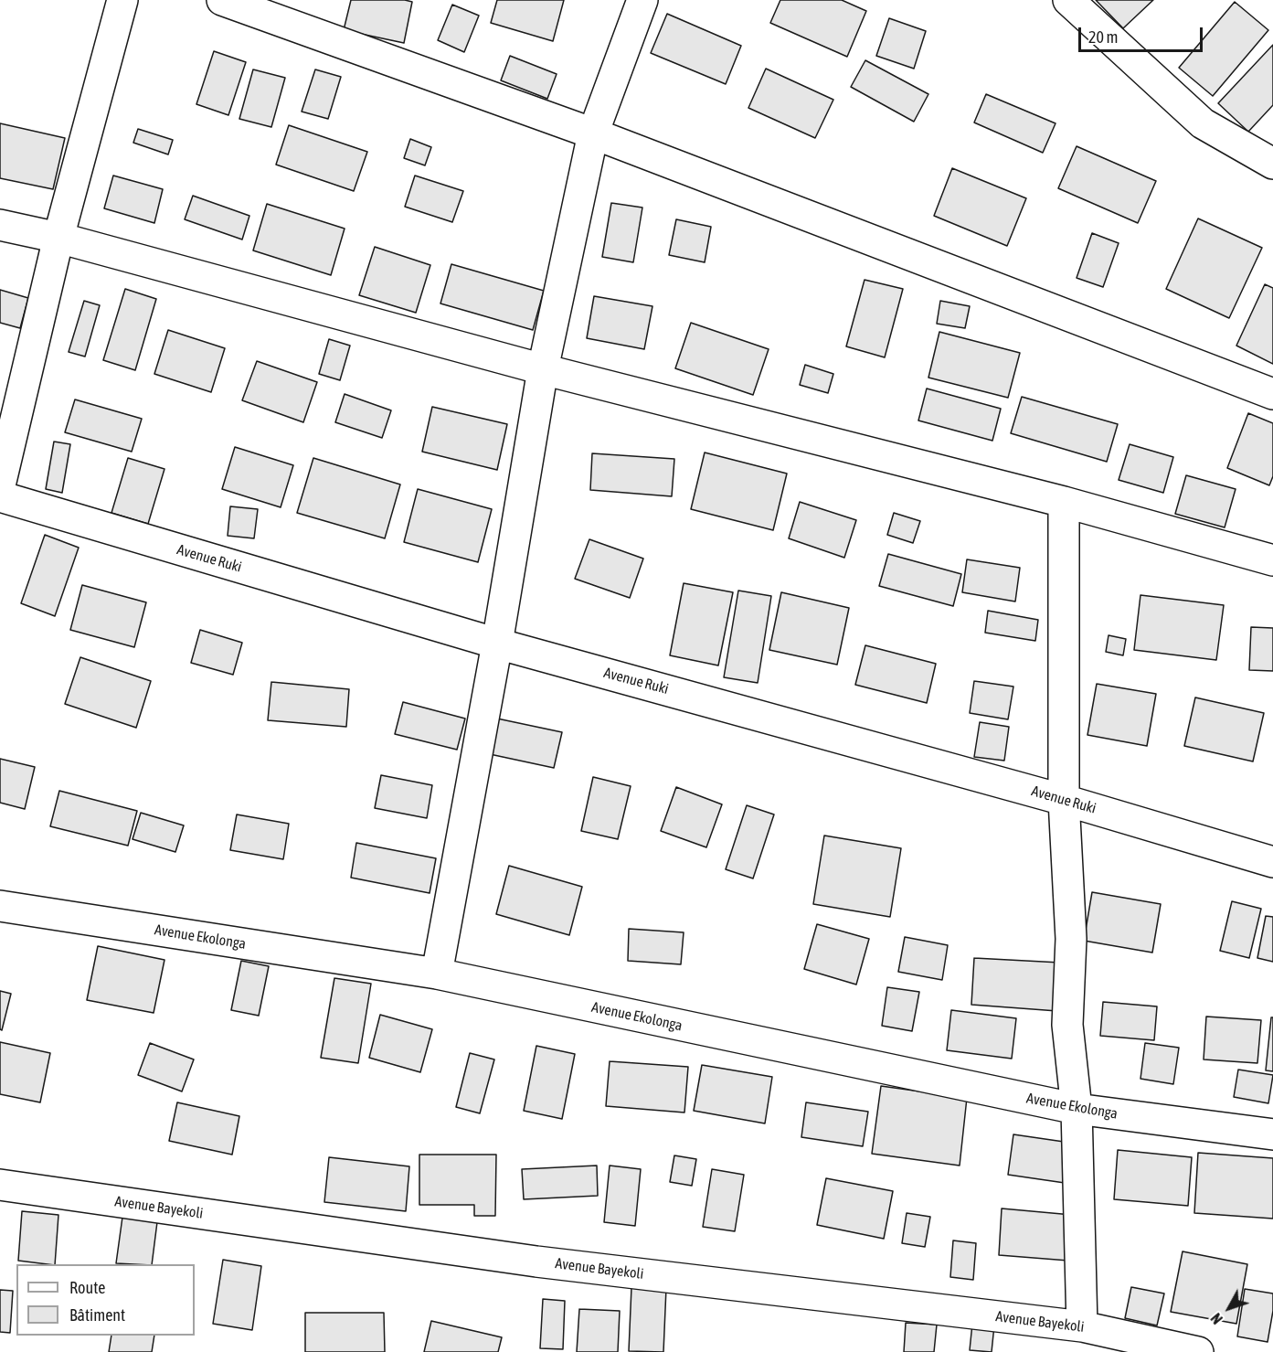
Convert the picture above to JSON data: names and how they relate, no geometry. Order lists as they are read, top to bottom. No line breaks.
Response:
{"streets":{"street":["Avenue Ruki","Avenue Ekolonga","Avenue Bayekoli"]},"legend":["Route","Bâtiment"],"scale_bar":"20 m","north":"bottom left"}
